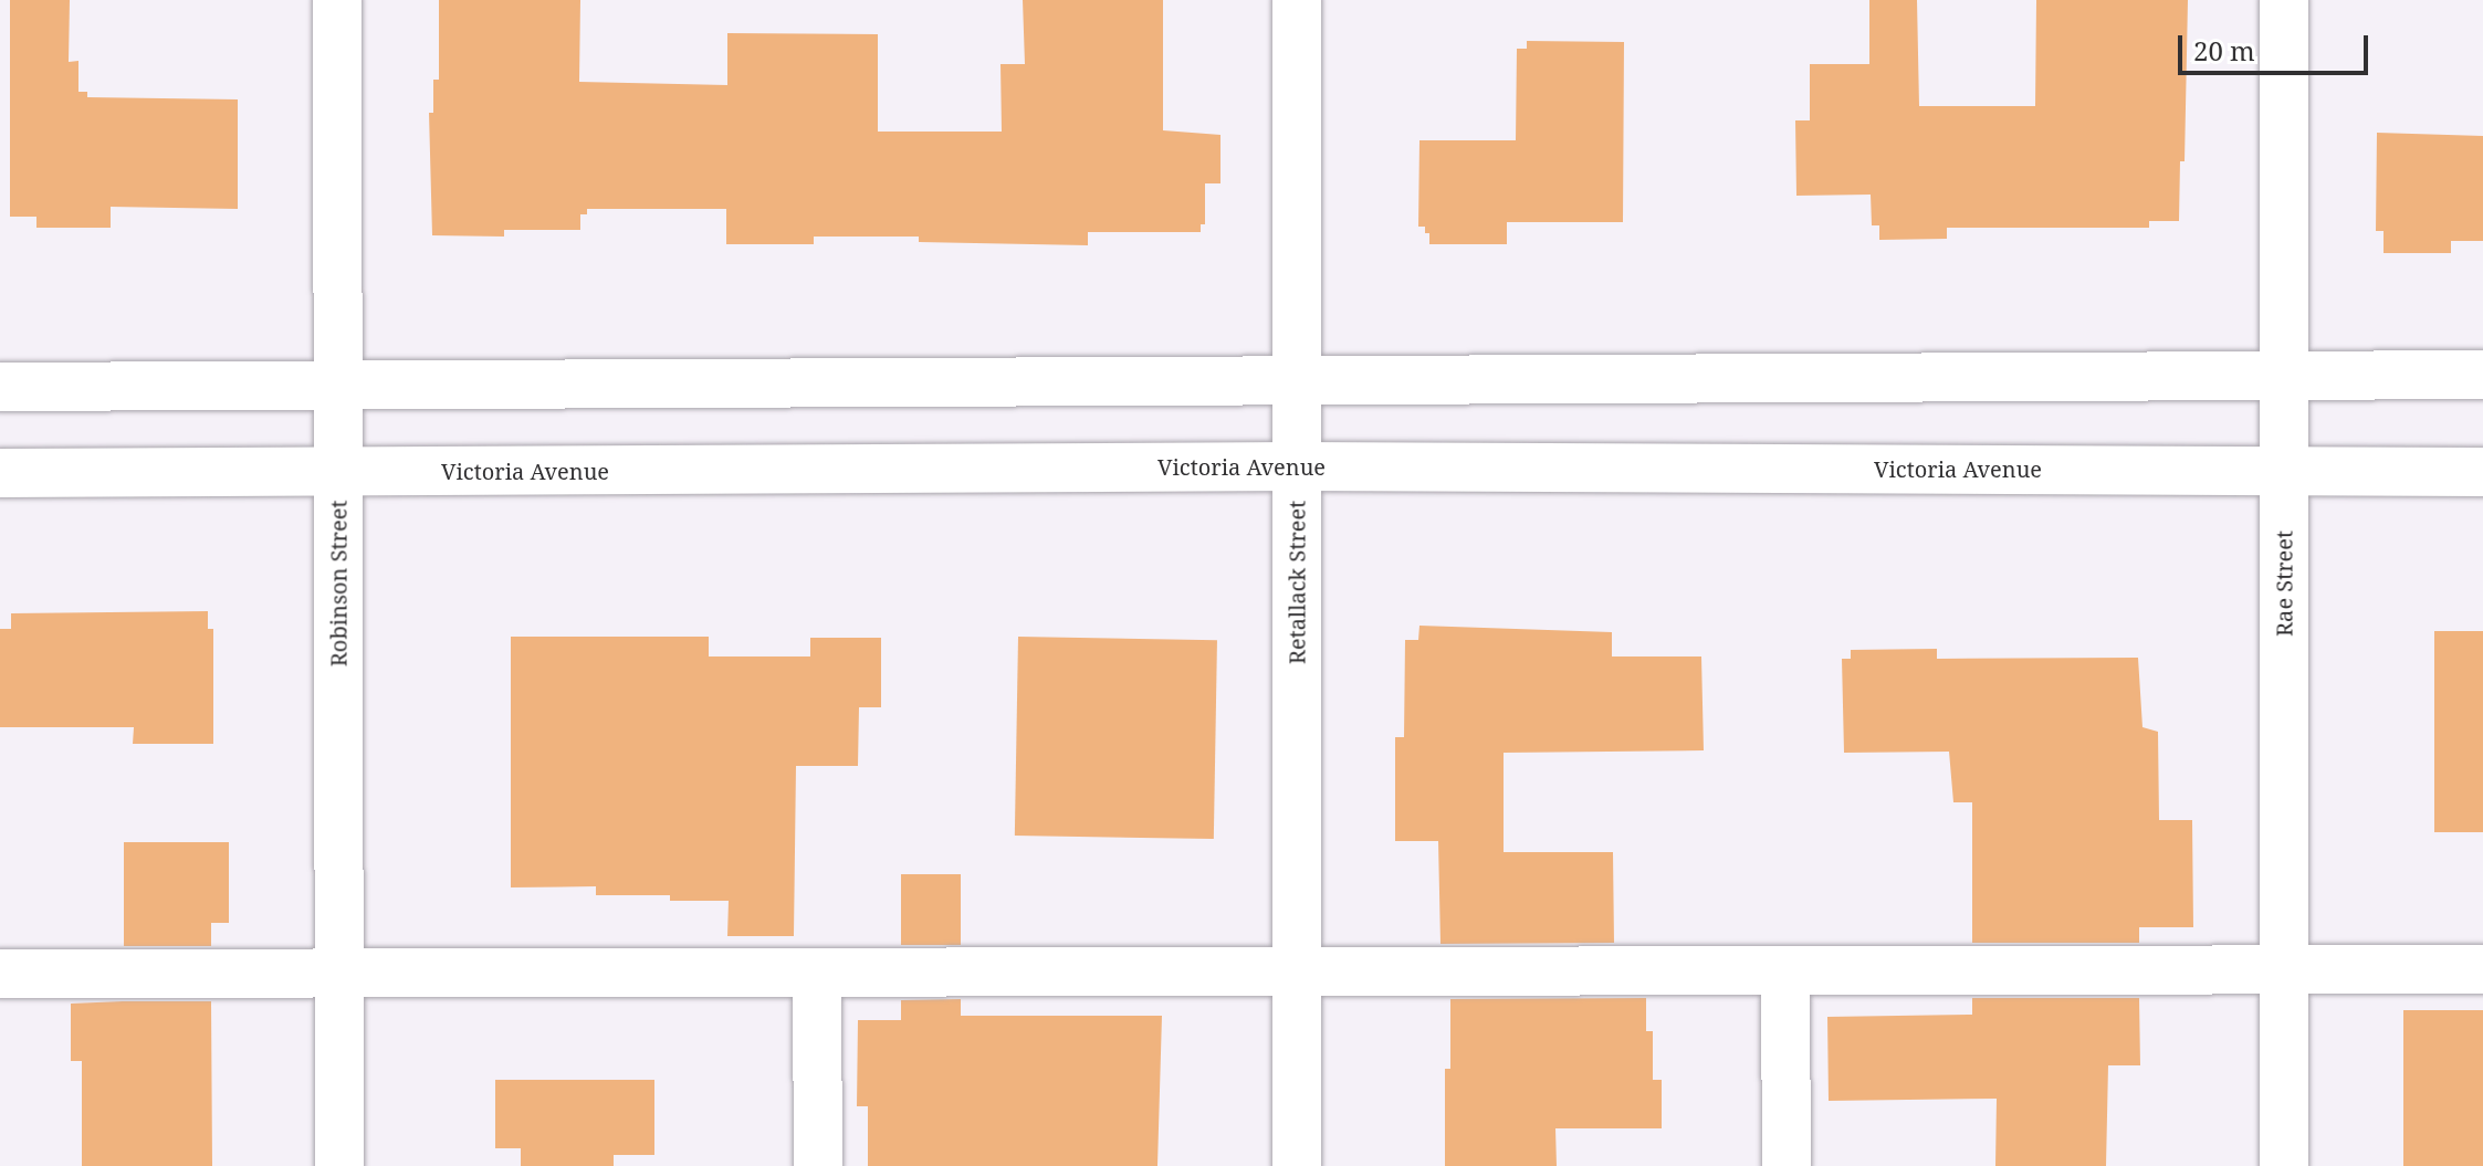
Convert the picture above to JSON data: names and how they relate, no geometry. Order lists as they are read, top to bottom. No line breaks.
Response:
{"streets":{"street":["Victoria Avenue","Retallack Street","Robinson Street","Rae Street"]},"crossings":[["Victoria Avenue","Retallack Street"],["Victoria Avenue","Robinson Street"],["Victoria Avenue","Rae Street"]],"scale_bar":"20 m"}
